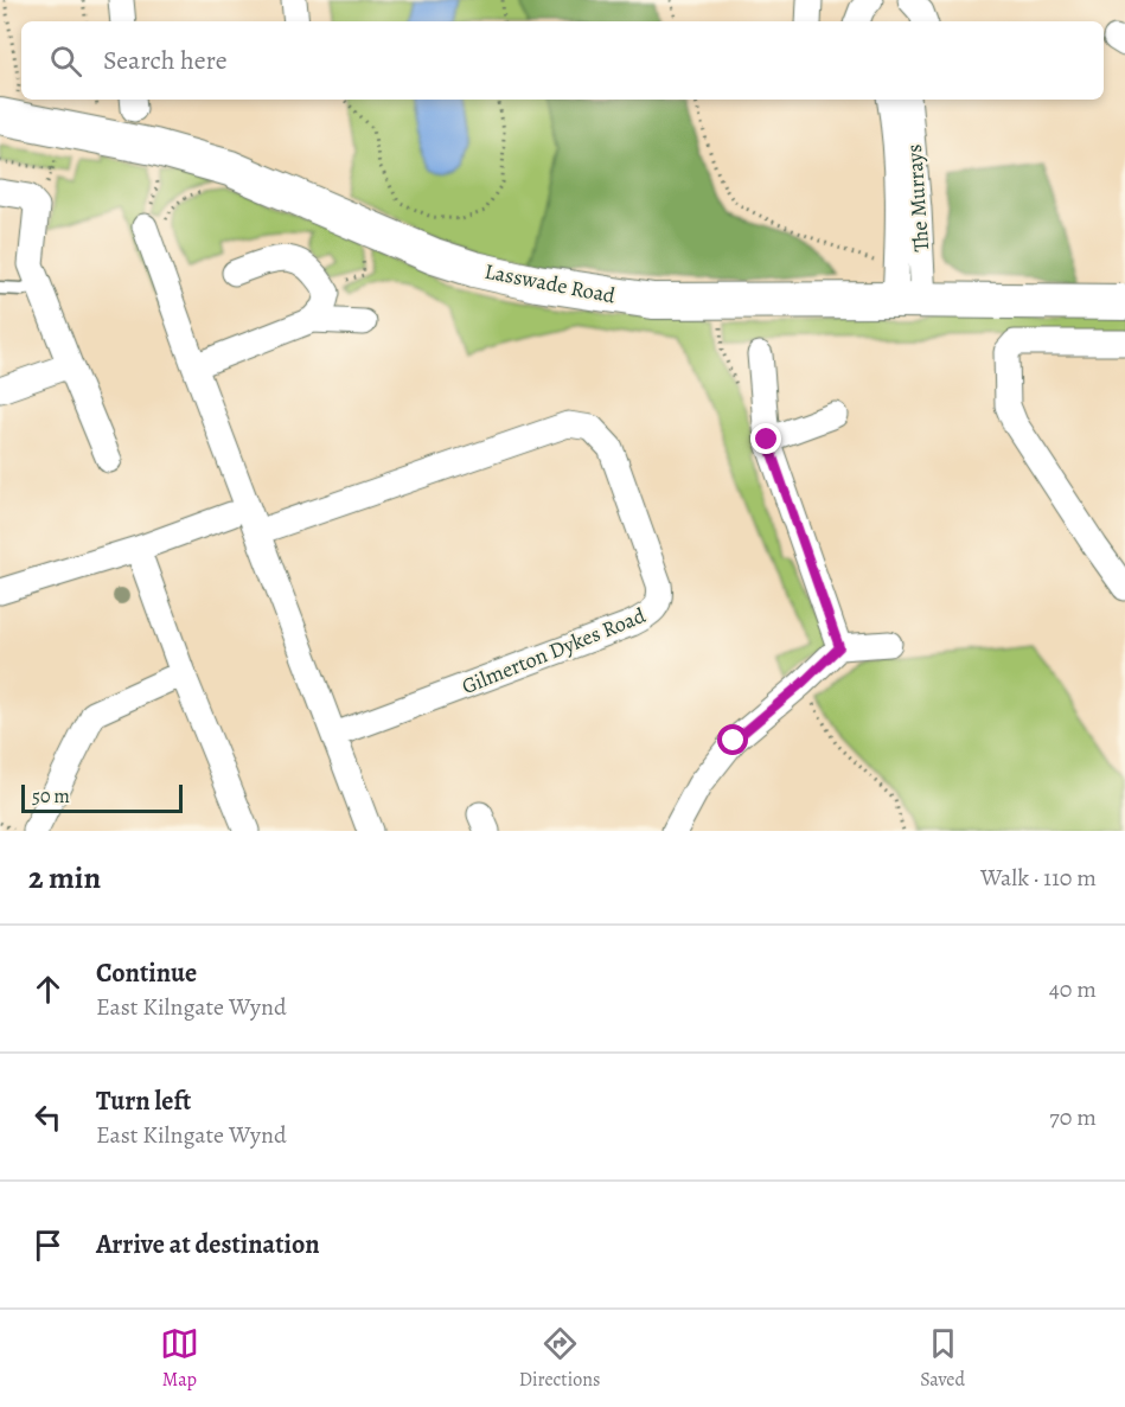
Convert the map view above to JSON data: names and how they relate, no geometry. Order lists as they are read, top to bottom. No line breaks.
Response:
{"streets":{"street":["The Murrays","Lasswade Road","Gilmerton Dykes Road"]},"crossings":[["The Murrays","Lasswade Road"]],"scale_bar":"50 m","page":{"search":"Search here","scale":"50 m","heading":["2 min","Walk · 110 m"],"list":[["Continue","East Kilngate Wynd","40 m"],["Turn left","East Kilngate Wynd","70 m"],"Arrive at destination"],"nav":["Map","Directions","Saved"]}}
